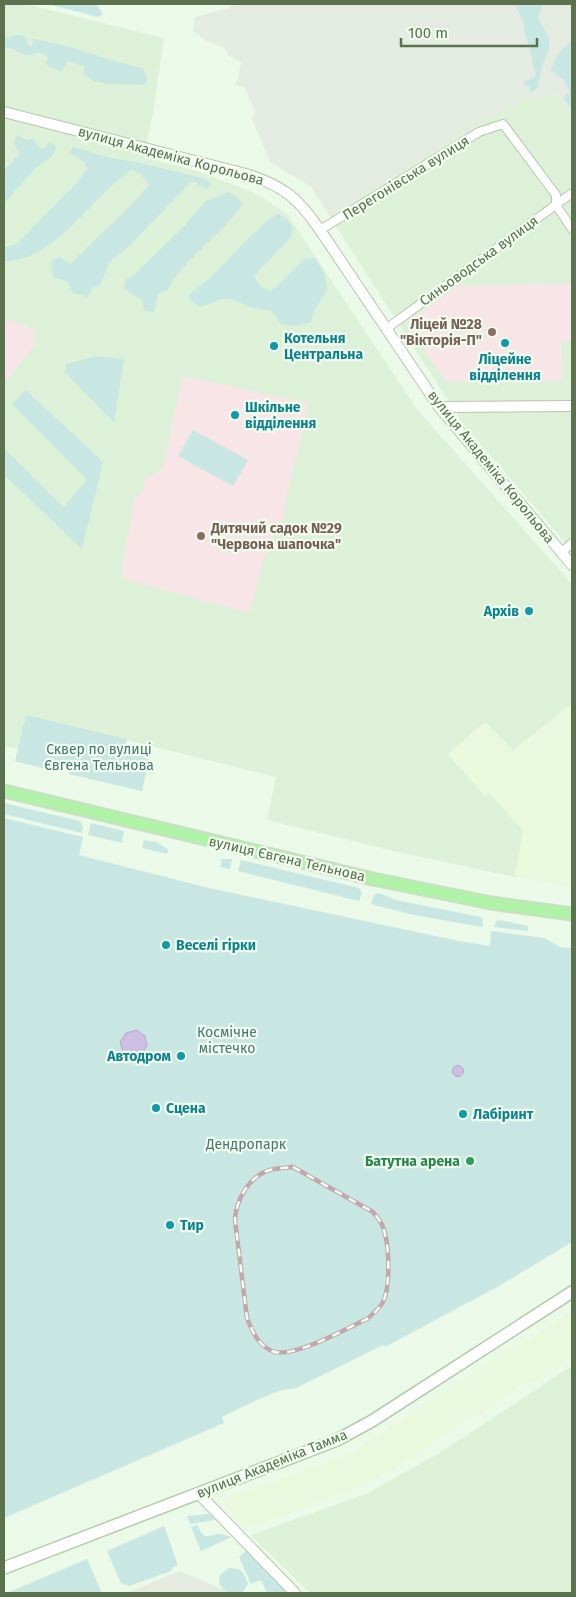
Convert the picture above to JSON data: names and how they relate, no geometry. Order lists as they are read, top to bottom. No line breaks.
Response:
{"streets":{"main road":["вулиця Євгена Тельнова","вулиця Академіка Тамма"],"street":["вулиця Академіка Корольова","Перегонівська вулиця","Синьоводська вулиця"]},"crossings":[["вулиця Академіка Корольова","Перегонівська вулиця"],["вулиця Академіка Корольова","Синьоводська вулиця"],["Перегонівська вулиця","Синьоводська вулиця"]],"parks":["Сквер по вулиці Євгена Тельнова","Космічне містечко","Дендропарк"],"places":["Ліцей №28 \"Вікторія-П\"","Ліцейне відділення","Котельня Центральна","Шкільне відділення","Дитячий садок №29 \"Червона шапочка\"","Архів","Веселі гірки","Автодром","Сцена","Лабіринт","Батутна арена","Тир"],"scale_bar":"100 m"}
